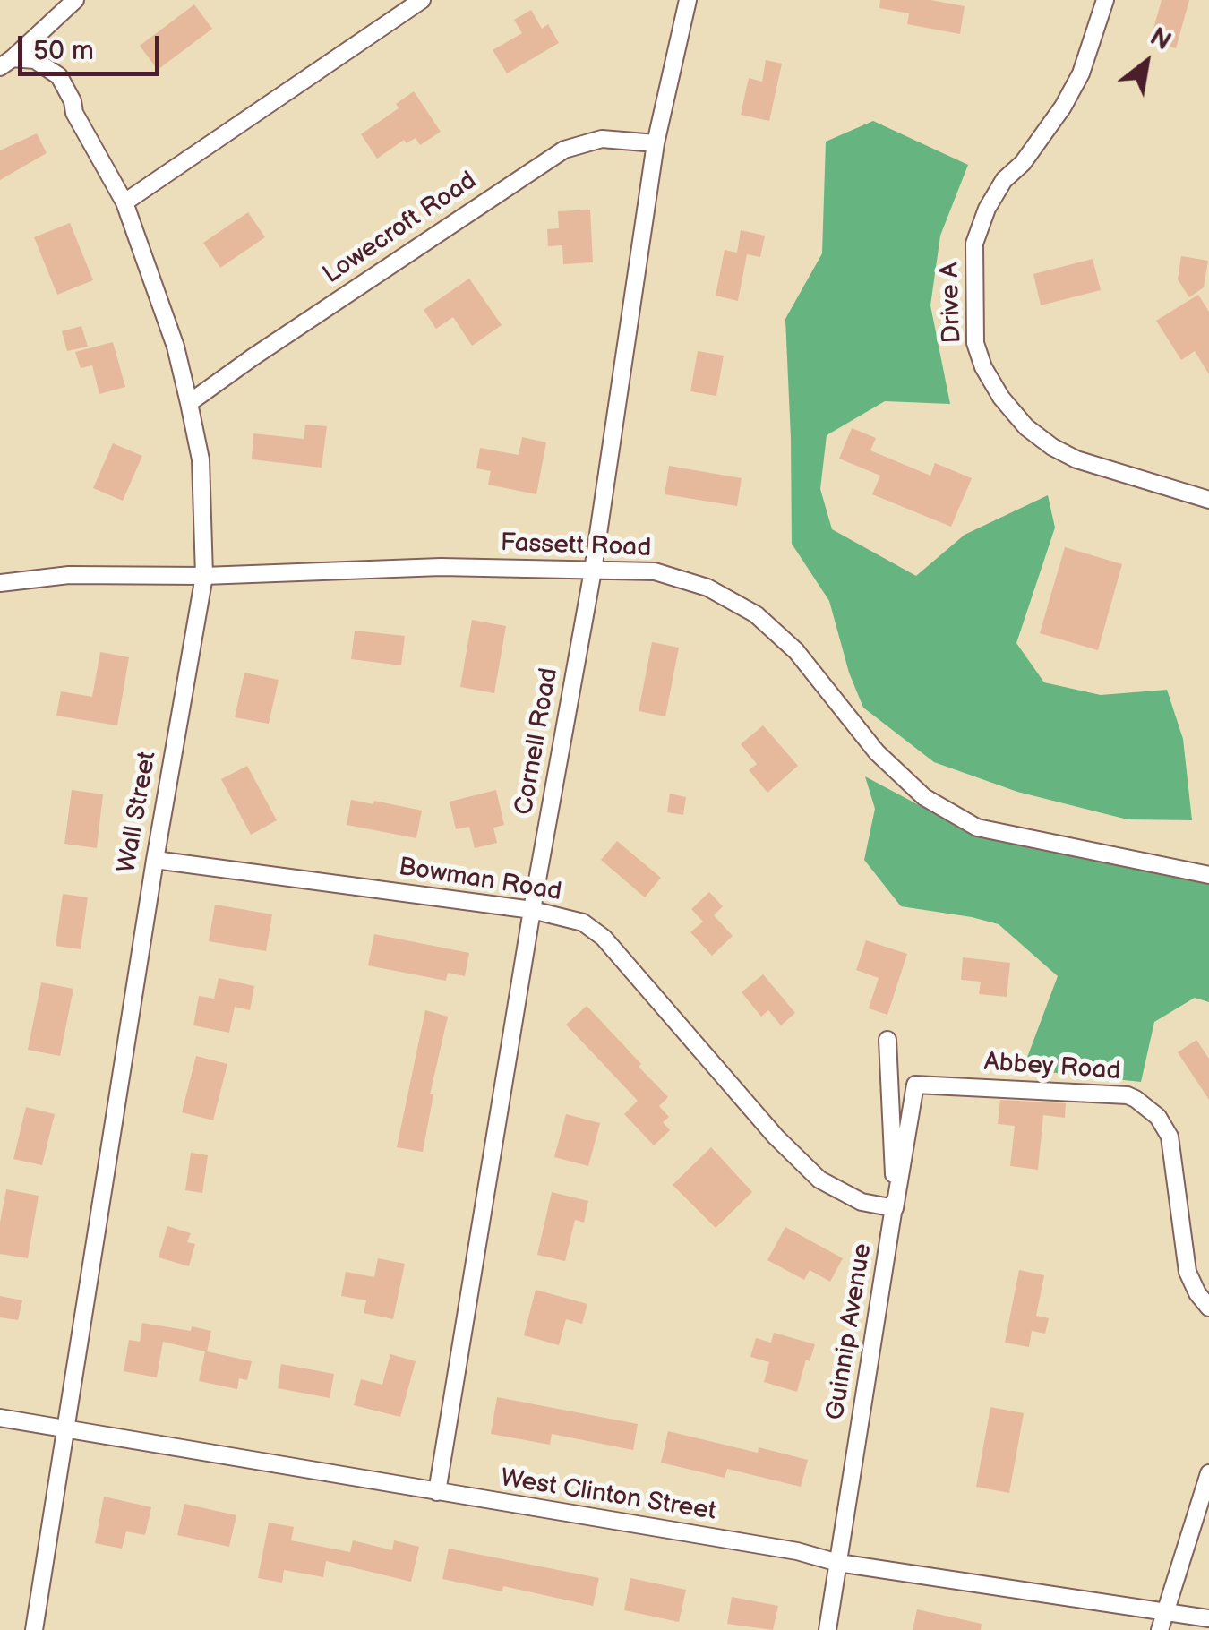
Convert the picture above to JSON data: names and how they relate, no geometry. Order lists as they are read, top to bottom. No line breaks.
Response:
{"streets":{"street":["Lowecroft Road","Drive A","Fassett Road","Cornell Road","Wall Street","Bowman Road","Abbey Road","Guinnip Avenue","West Clinton Street"]},"crossings":[["Lowecroft Road","Cornell Road"],["Lowecroft Road","Wall Street"],["Fassett Road","Cornell Road"],["Fassett Road","Wall Street"],["Cornell Road","Bowman Road"],["Cornell Road","West Clinton Street"],["Wall Street","Bowman Road"],["Wall Street","West Clinton Street"],["Bowman Road","Abbey Road"],["Bowman Road","Guinnip Avenue"],["Abbey Road","Guinnip Avenue"],["Guinnip Avenue","West Clinton Street"]],"scale_bar":"50 m","north":"top right"}
